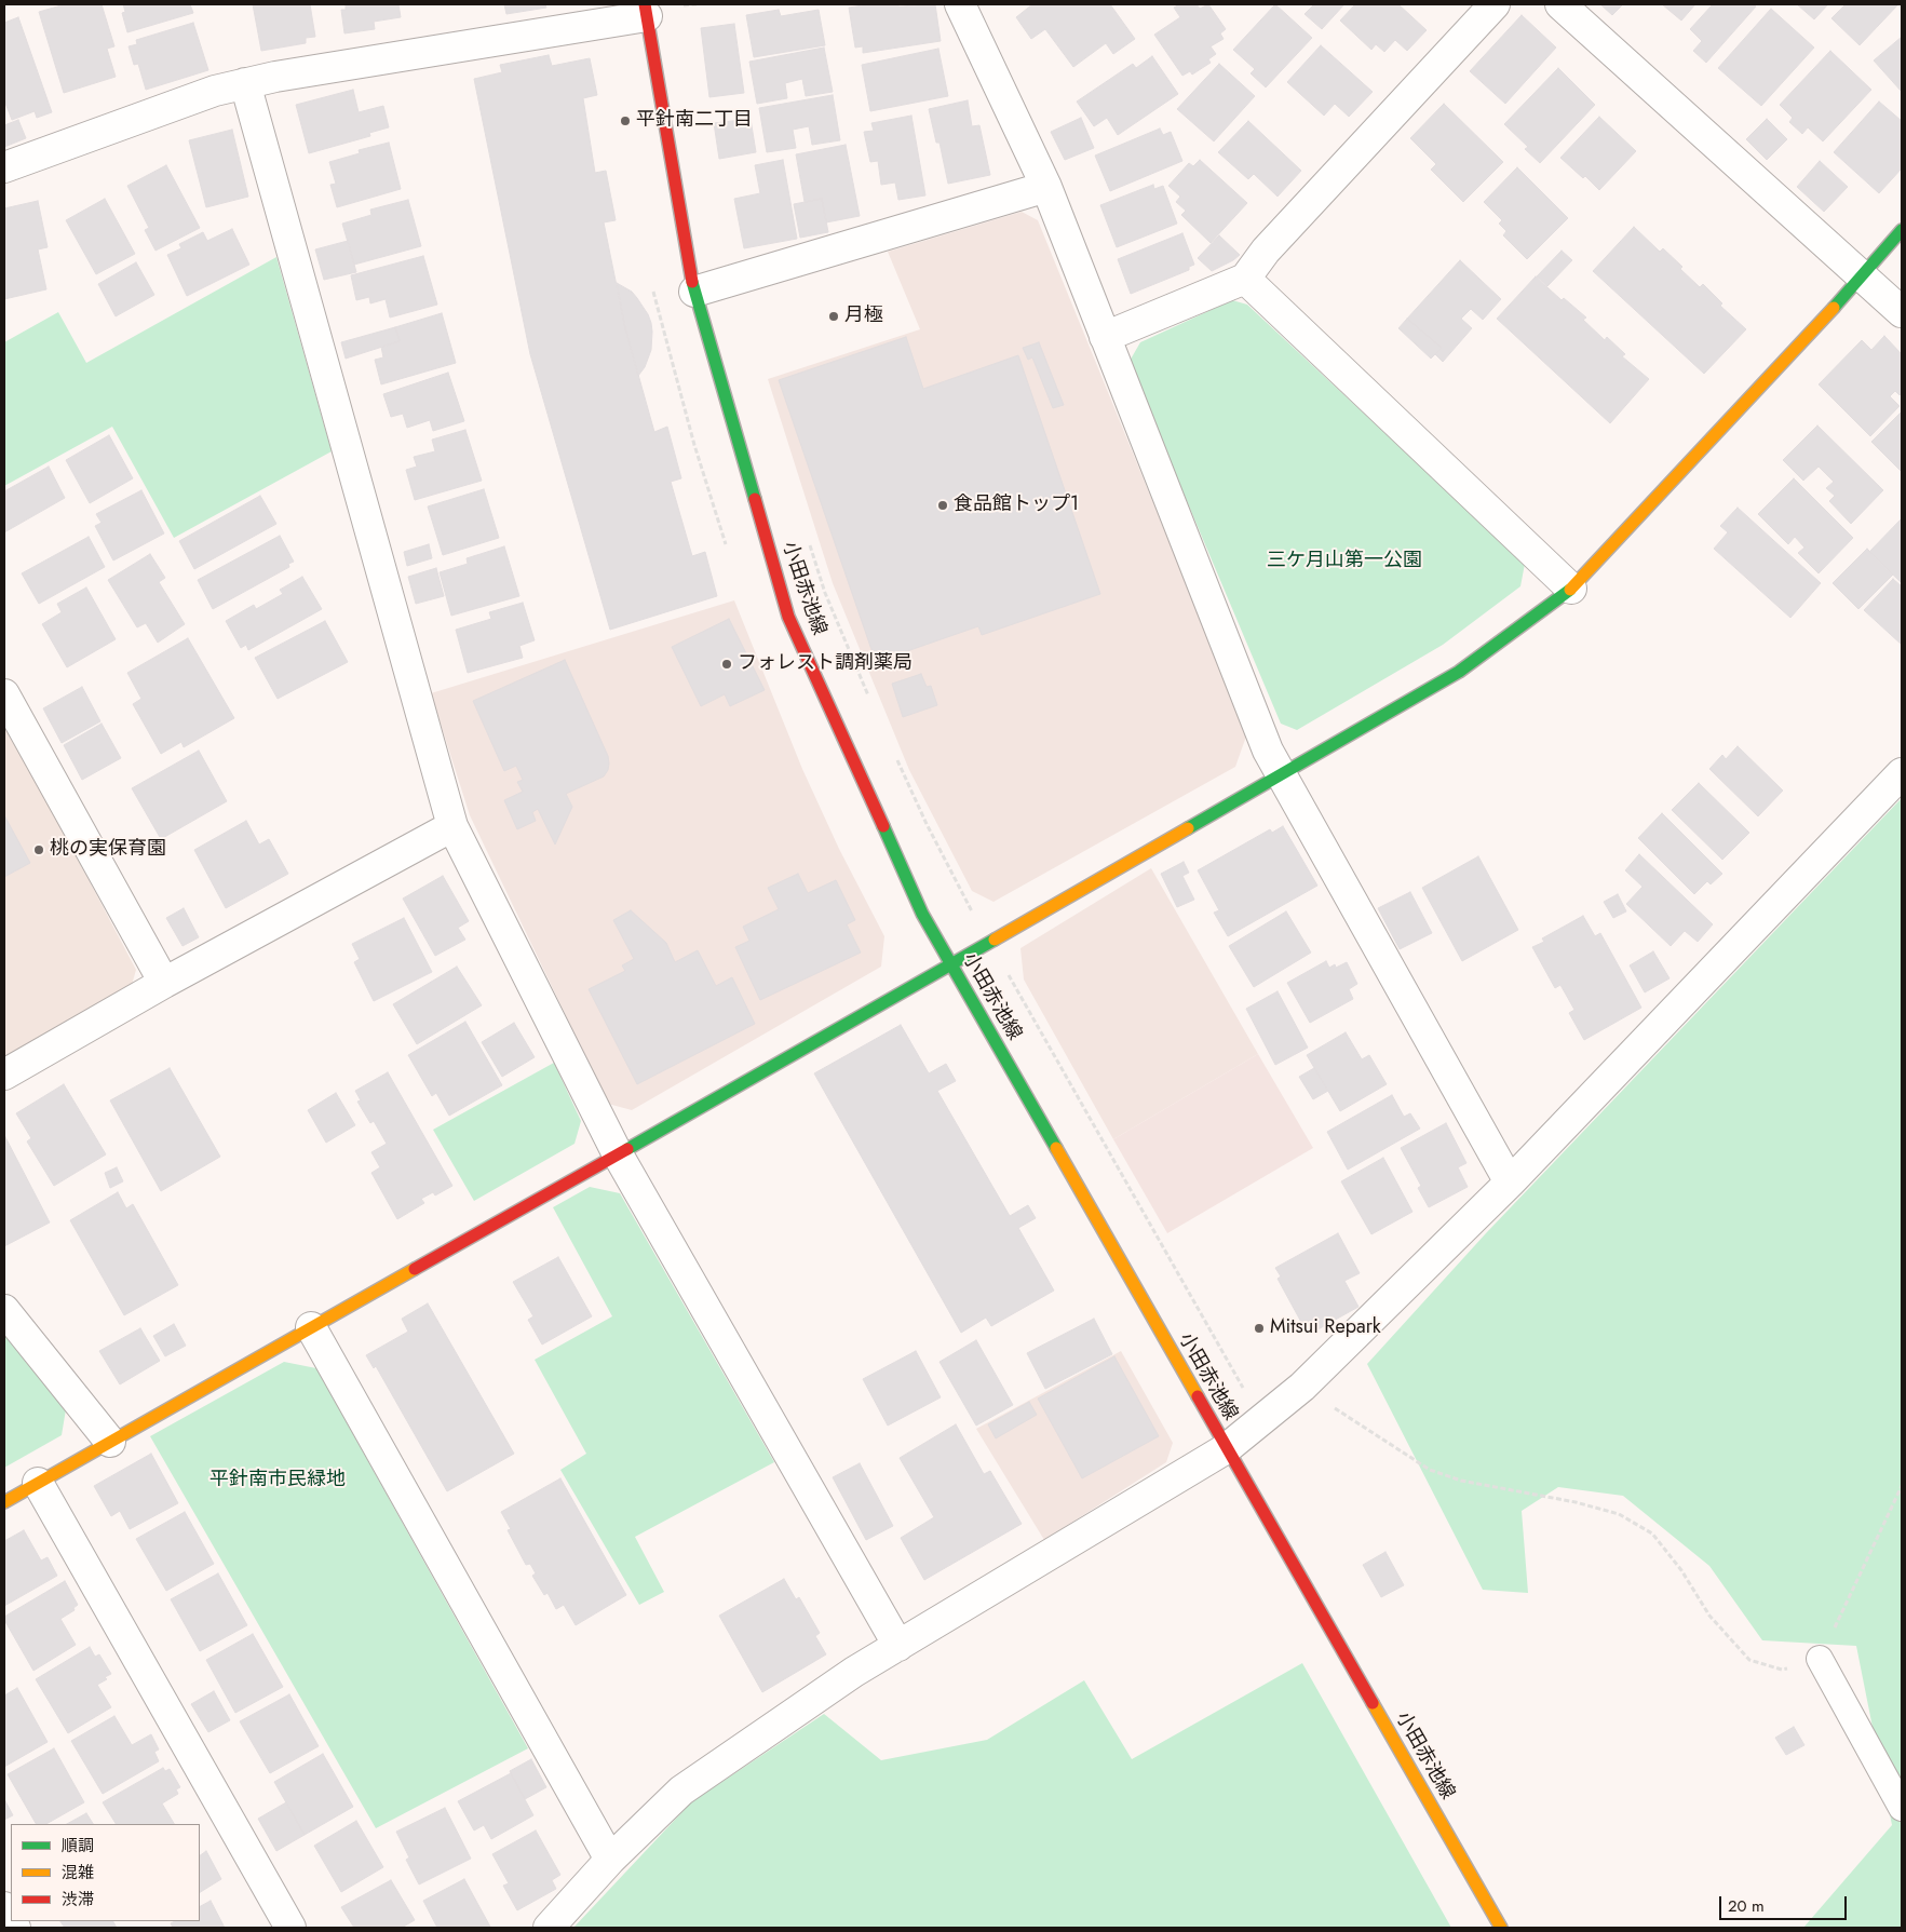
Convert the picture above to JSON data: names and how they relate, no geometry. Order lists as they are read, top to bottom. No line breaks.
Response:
{"streets":{"street":["小田赤池線"]},"parks":["三ケ月山第一公園","平針南市民緑地"],"places":["平針南二丁目","月極","食品館トップ1","フォレスト調剤薬局","桃の実保育園","Mitsui Repark"],"legend":["順調","混雑","渋滞"],"scale_bar":"20 m"}
